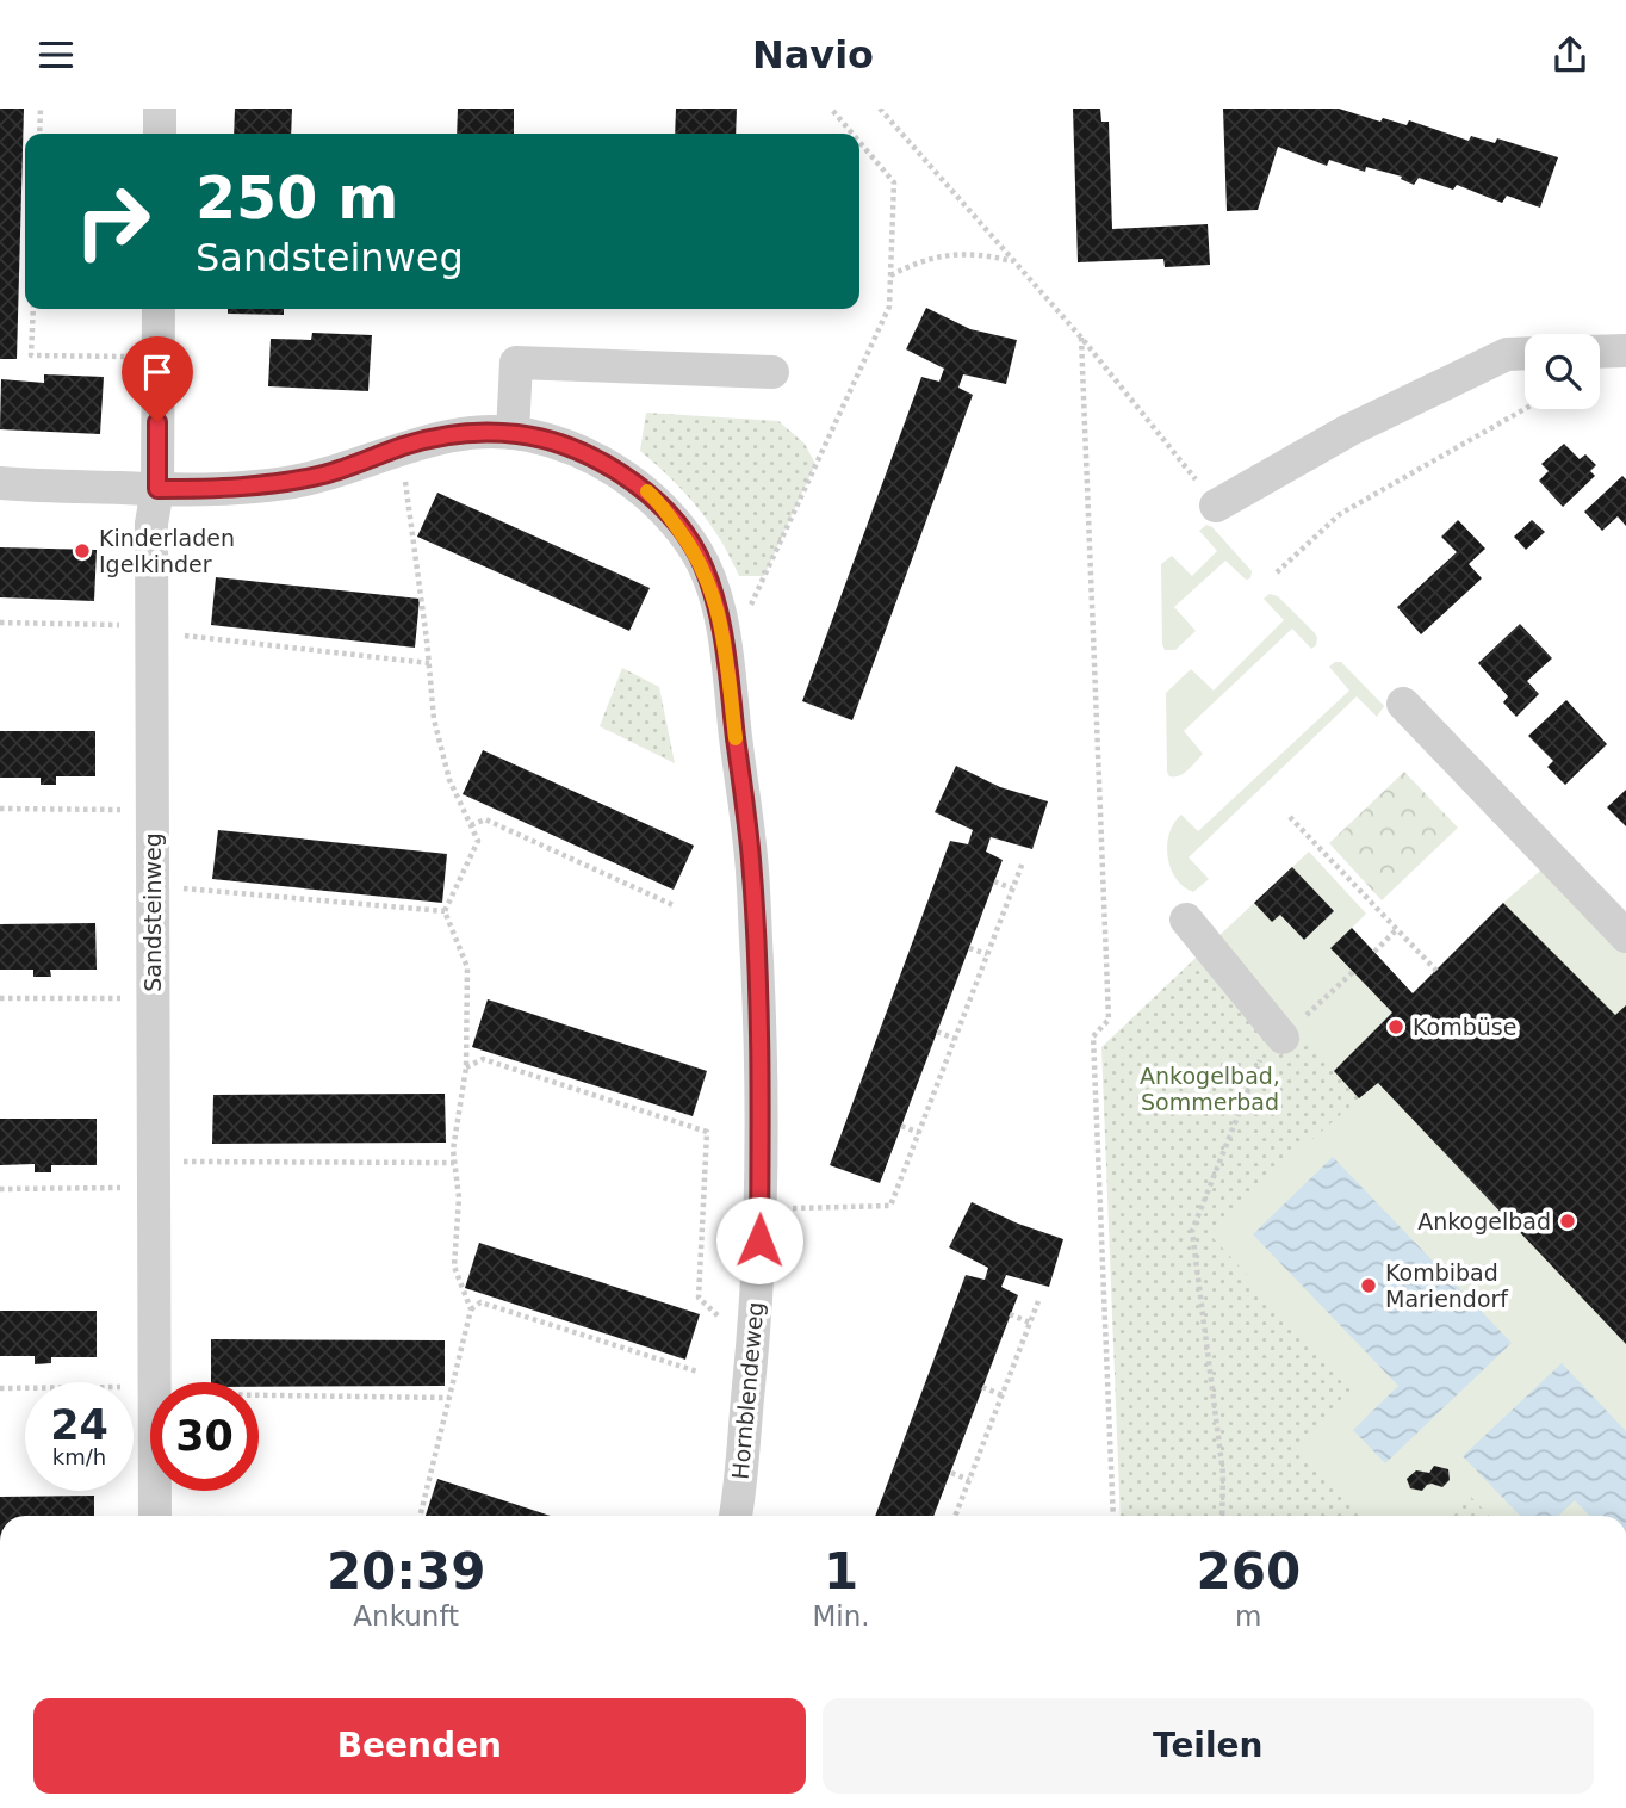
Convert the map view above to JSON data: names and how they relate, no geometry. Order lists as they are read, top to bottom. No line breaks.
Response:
{"streets":{"street":["Sandsteinweg","Hornblendeweg"]},"crossings":[["Sandsteinweg","Hornblendeweg"]],"parks":["Ankogelbad, Sommerbad"],"places":["Kinderladen Igelkinder","Kombüse","Ankogelbad","Kombibad Mariendorf"],"page":{"header":"Navio","turn":["250 m","Sandsteinweg"],"speed":"24 km/h","limit":"30","eta":["20:39","Ankunft","1","Min.","260","m"],"buttons":["Beenden","Teilen"]}}
